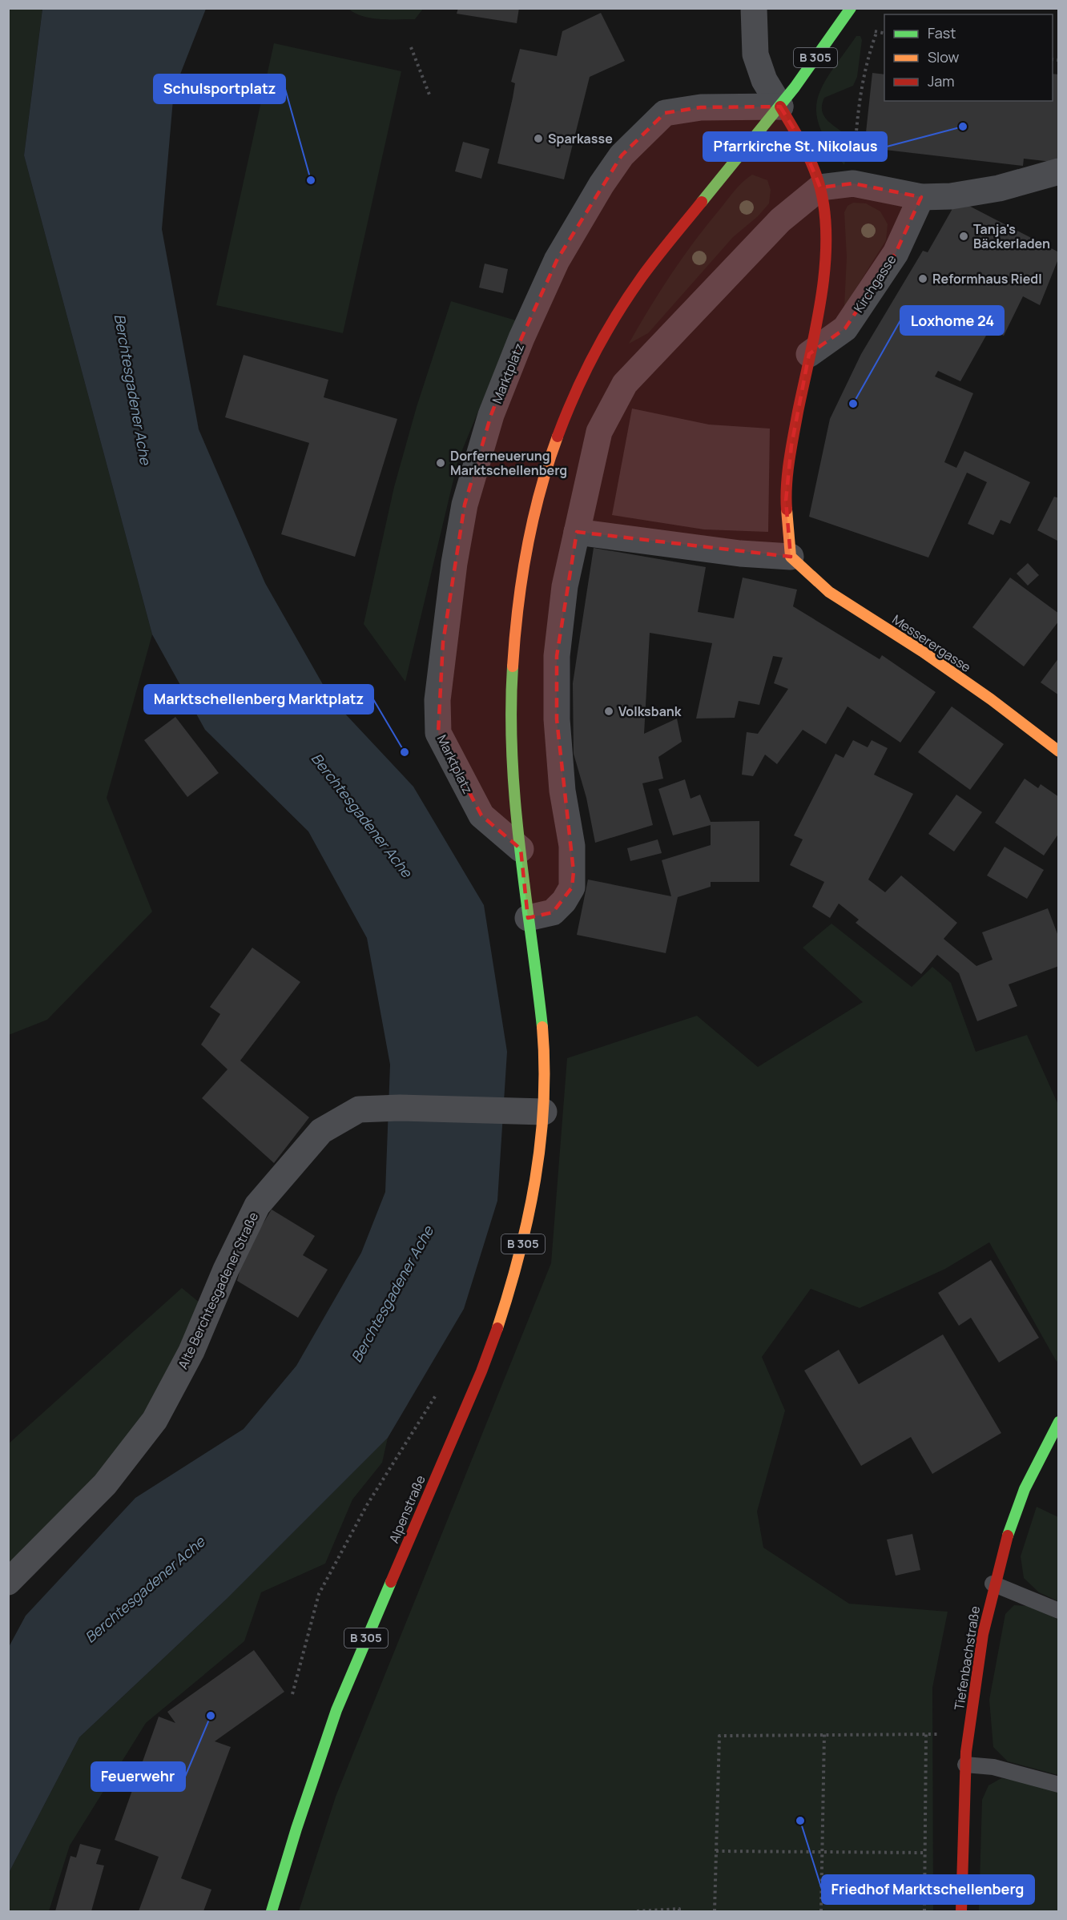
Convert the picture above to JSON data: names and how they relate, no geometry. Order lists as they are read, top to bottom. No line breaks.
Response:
{"streets":{"main road":["B 305","Messerergasse","Alpenstraße","Tiefenbachstraße"],"street":["Kirchgasse","Marktplatz","Alte Berchtesgadener Straße"]},"crossings":[["B 305","Marktplatz"],["B 305","Alte Berchtesgadener Straße"],["B 305","Alpenstraße"],["Alte Berchtesgadener Straße","Alpenstraße"]],"water":["Berchtesgadener Ache"],"places":["Pfarrkirche St. Nikolaus","Sparkasse","Schulsportplatz","Tanja's Bäckerladen","Reformhaus Riedl","Loxhome 24","Dorferneuerung Marktschellenberg","Volksbank","Marktschellenberg Marktplatz","Feuerwehr","Friedhof Marktschellenberg"],"legend":["Fast","Slow","Jam"]}
